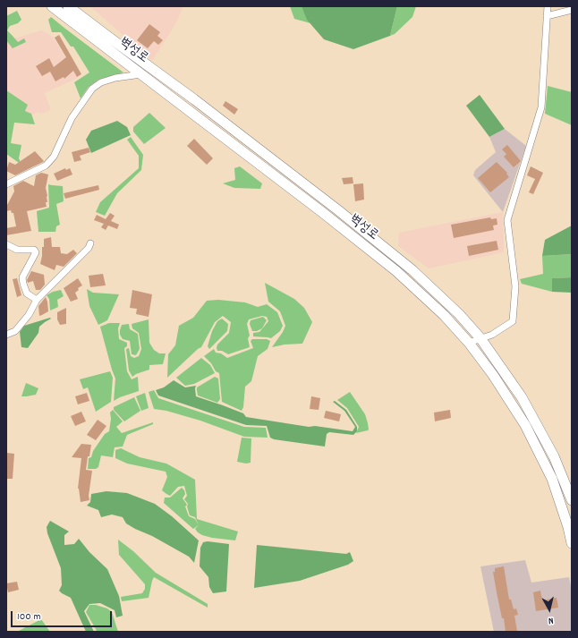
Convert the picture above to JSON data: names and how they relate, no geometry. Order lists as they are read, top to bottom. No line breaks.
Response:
{"streets":{"main road":["벽성로"]},"scale_bar":"100 m","north":"bottom"}
